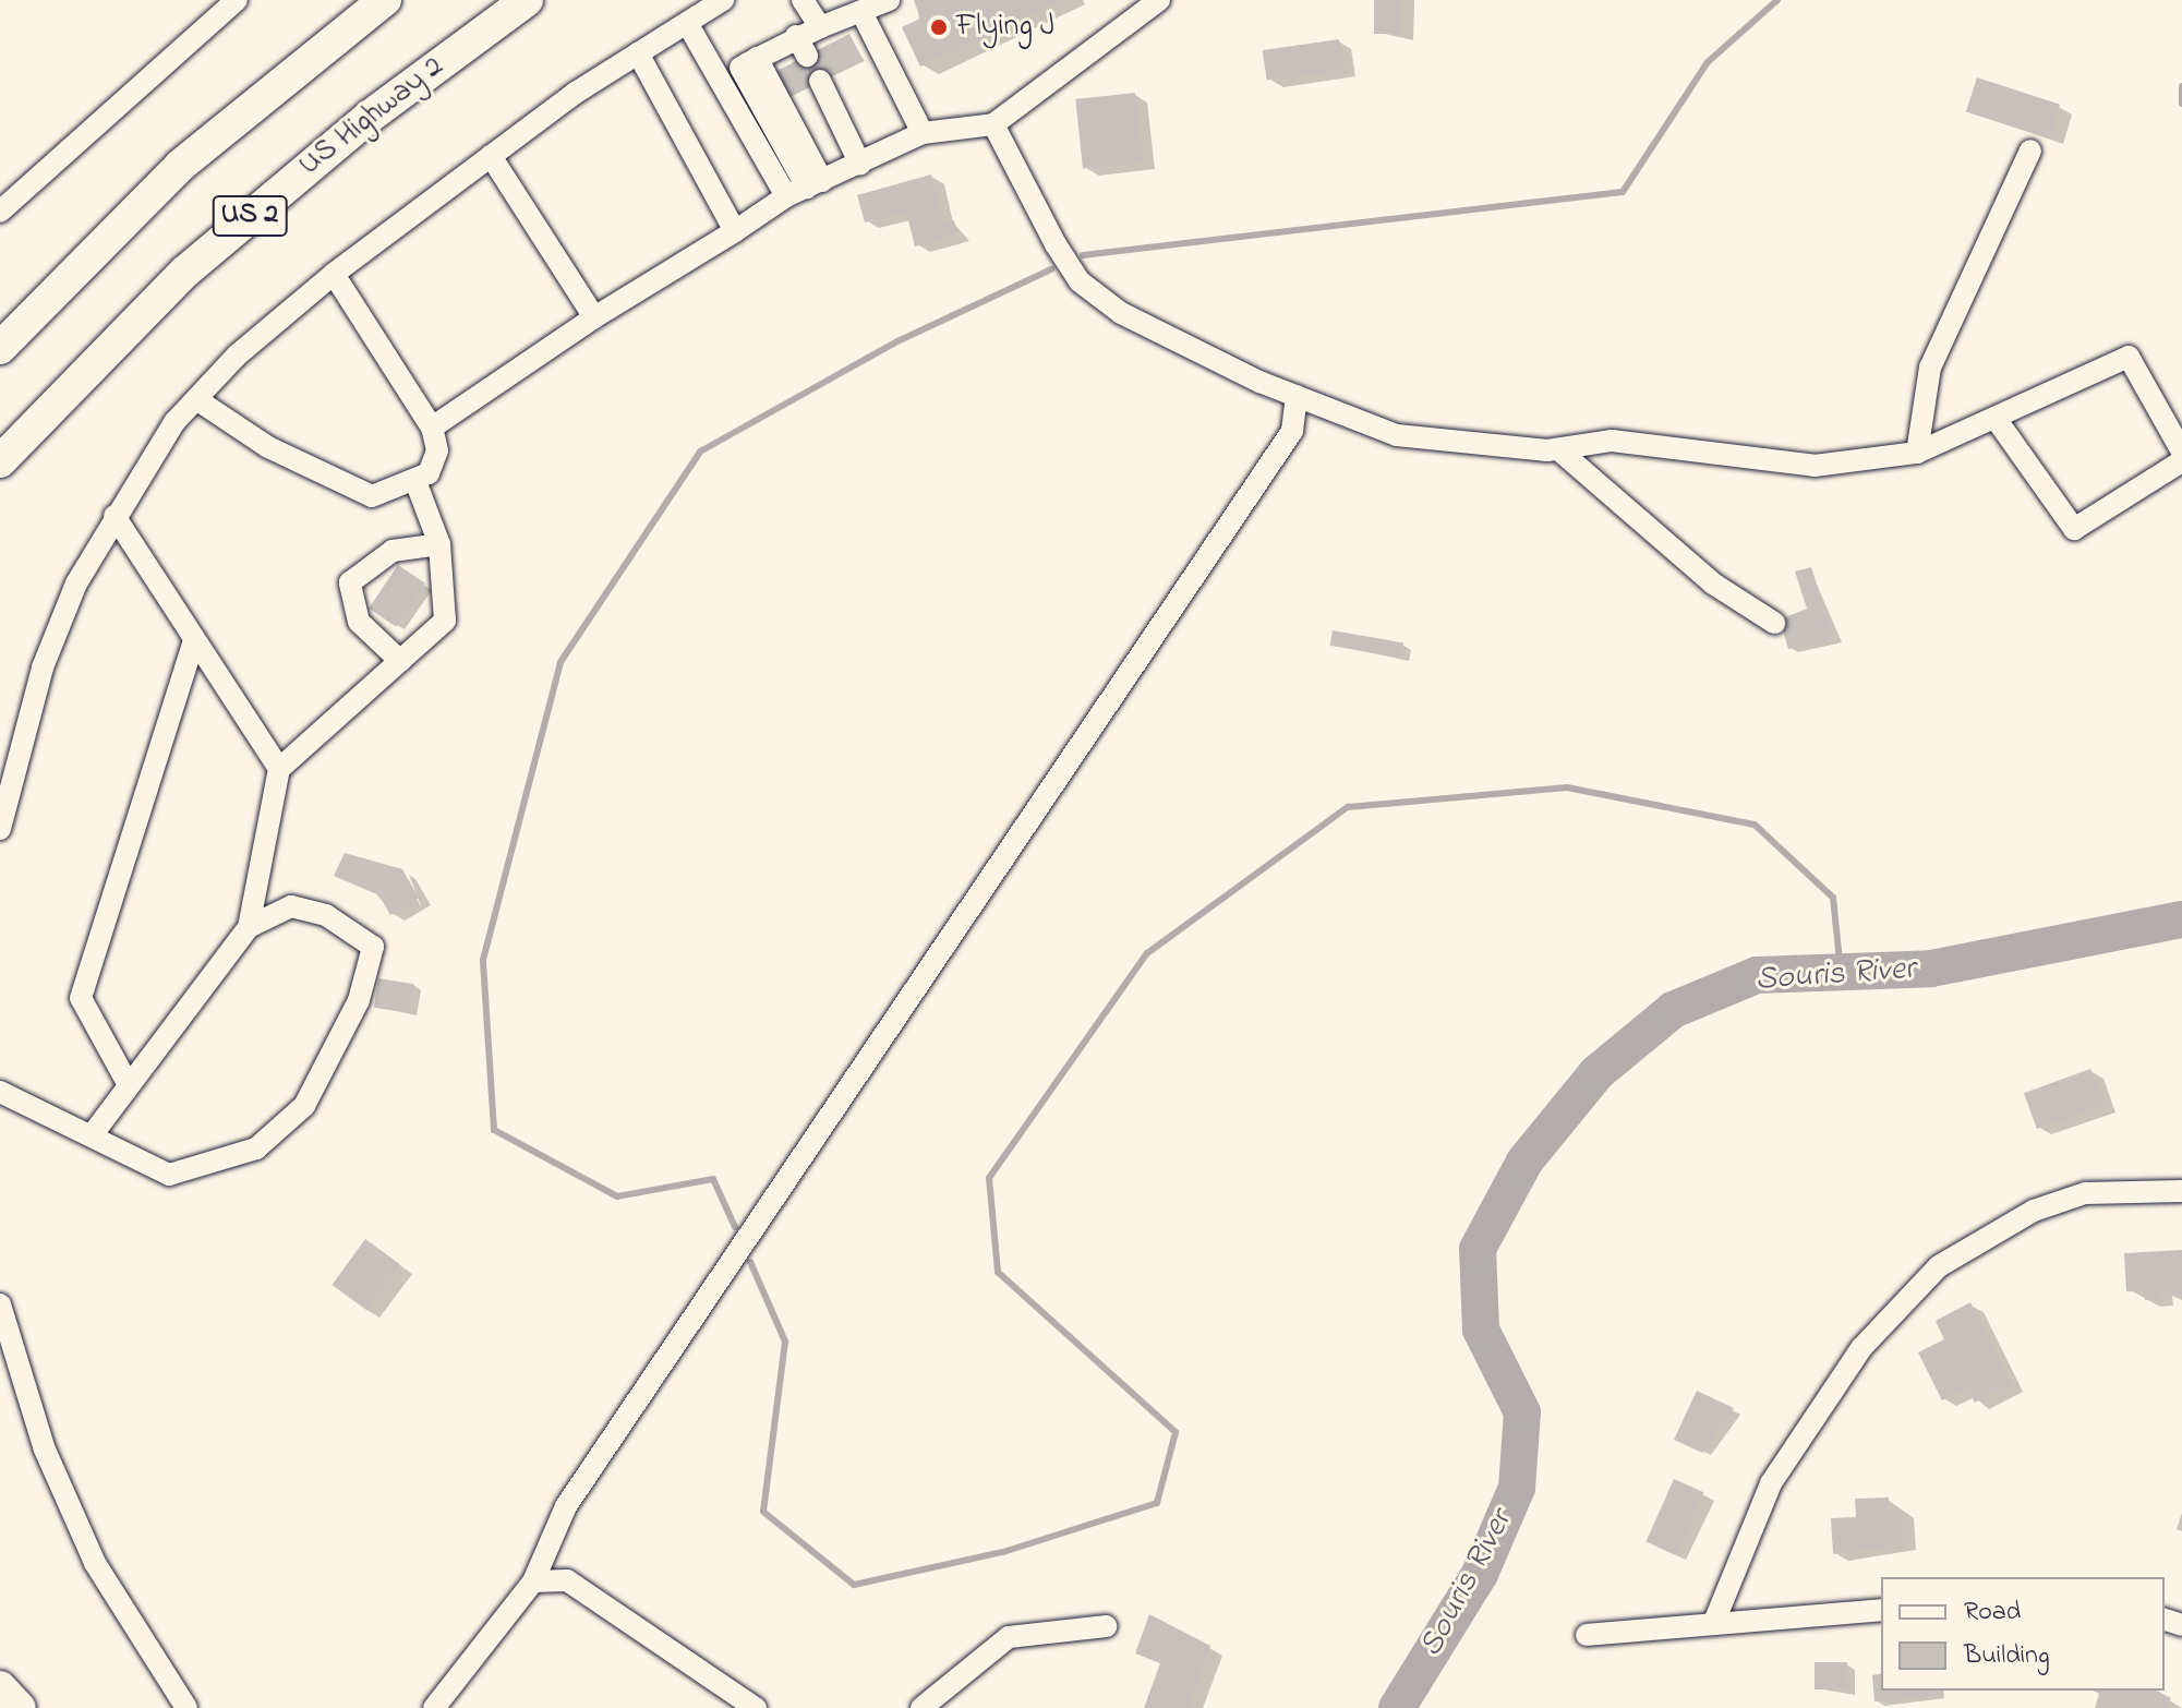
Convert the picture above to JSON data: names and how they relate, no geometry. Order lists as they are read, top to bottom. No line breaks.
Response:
{"streets":{"highway":["US Highway 2","US 2"]},"water":["Souris River"],"places":["Flying J"],"legend":["Road","Building"]}
